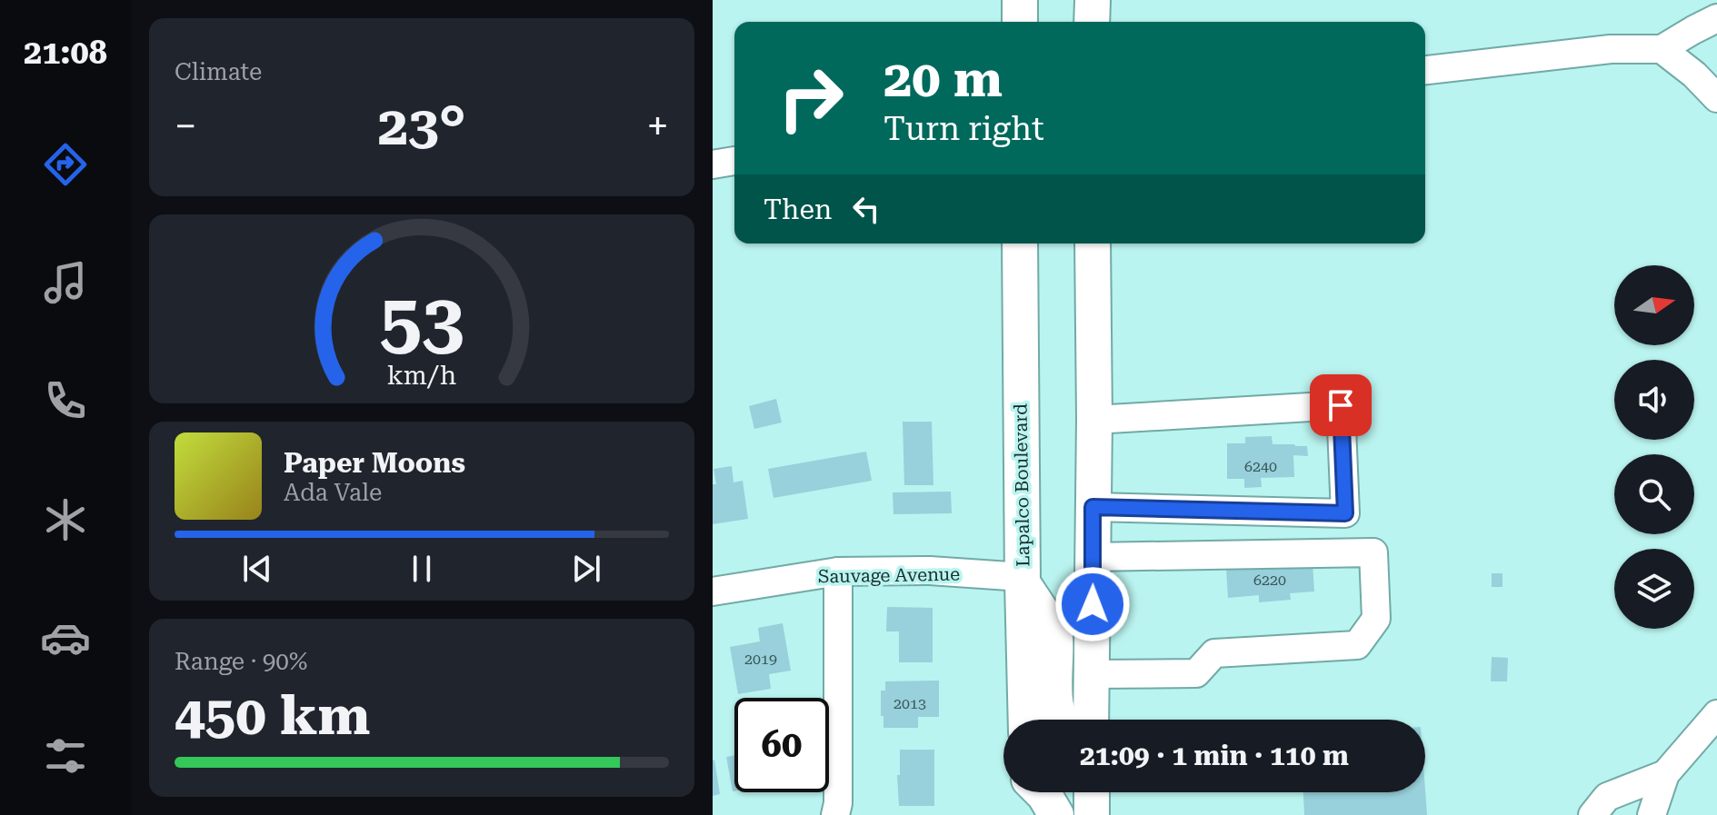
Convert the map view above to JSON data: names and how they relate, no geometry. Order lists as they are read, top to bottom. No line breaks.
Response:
{"streets":{"main road":["Lapalco Boulevard"],"street":["Sauvage Avenue"]},"crossings":[["Lapalco Boulevard","Sauvage Avenue"]],"house_numbers":["6240","6220","2019","2013"],"north":"right","page":{"tabs":"21:08","tile":["Climate",["Range · 90%","450 km"]],"turn":["20 m","Turn right"],"heat":["−","23°","+"],"then":"Then","song":["Paper Moons","Ada Vale"],"limit":"60","trip":"21:09 · 1 min · 110 m","gauge":["53","km/h"]}}
